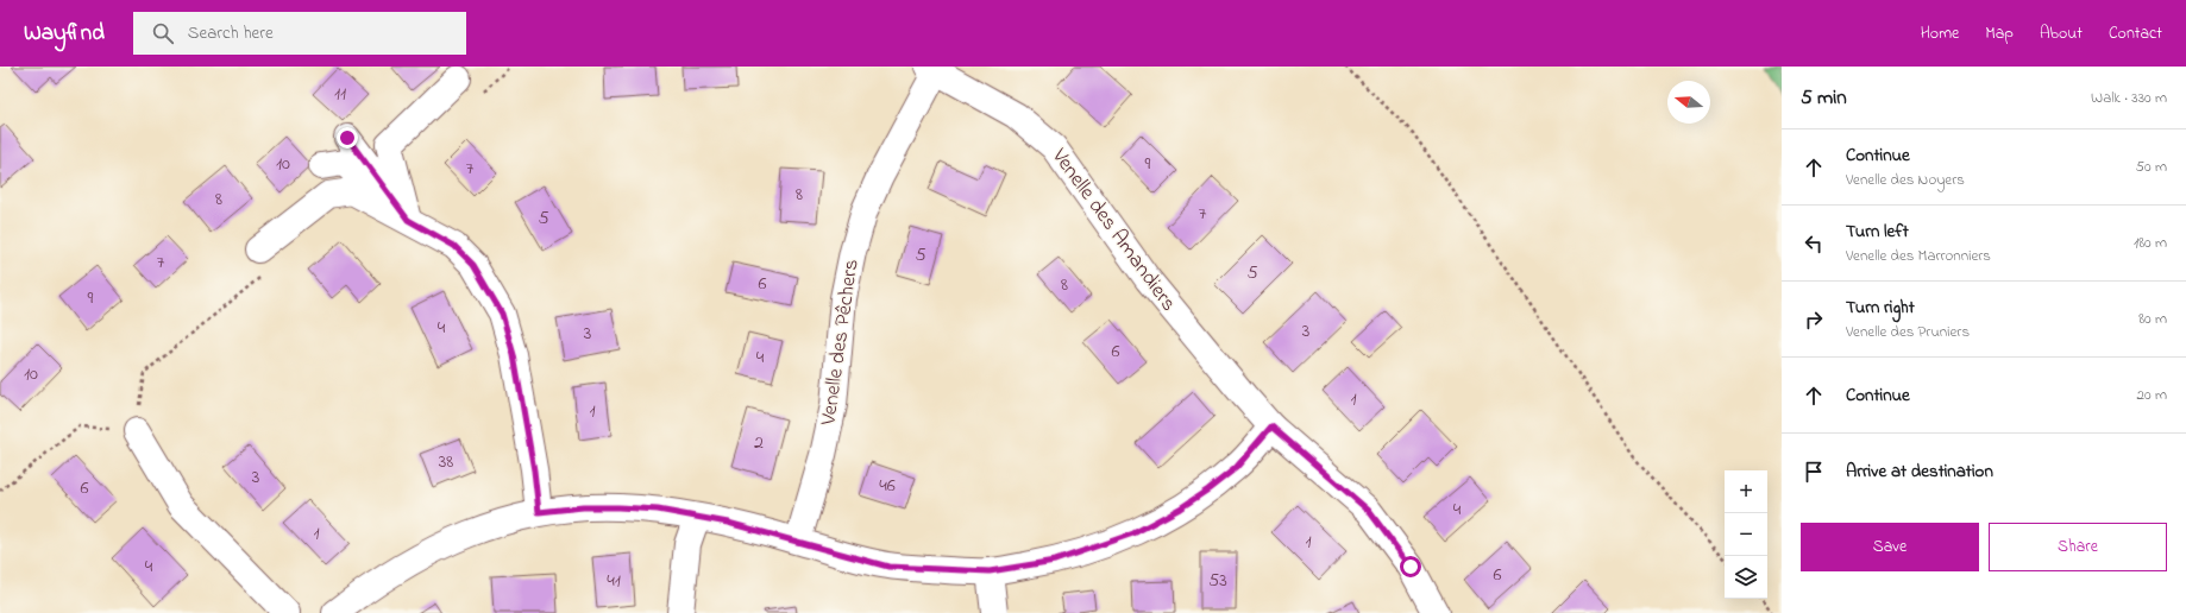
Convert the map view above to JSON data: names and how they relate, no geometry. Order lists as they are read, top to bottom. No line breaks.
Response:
{"streets":{"street":["Venelle des Amandiers","Venelle des Pêchers"]},"crossings":[["Venelle des Amandiers","Venelle des Pêchers"]],"house_numbers":["11","10","9","7","8","8","7","5","5","7","5","6","8","9","4","3","3","6","4","10","1","1","2","38","3","46","6","4","1","1","4","6","41","53"],"north":"left","page":{"header":"Wayfind","search":"Search here","nav":["Home","Map","About","Contact"],"heading":["5 min","Walk · 330 m"],"list":[["Continue","Venelle des Noyers","50 m"],["Turn left","Venelle des Marronniers","180 m"],["Turn right","Venelle des Pruniers","80 m"],["Continue","20 m"],"Arrive at destination"],"map_buttons":["+","−"],"buttons":["Save","Share"]}}
